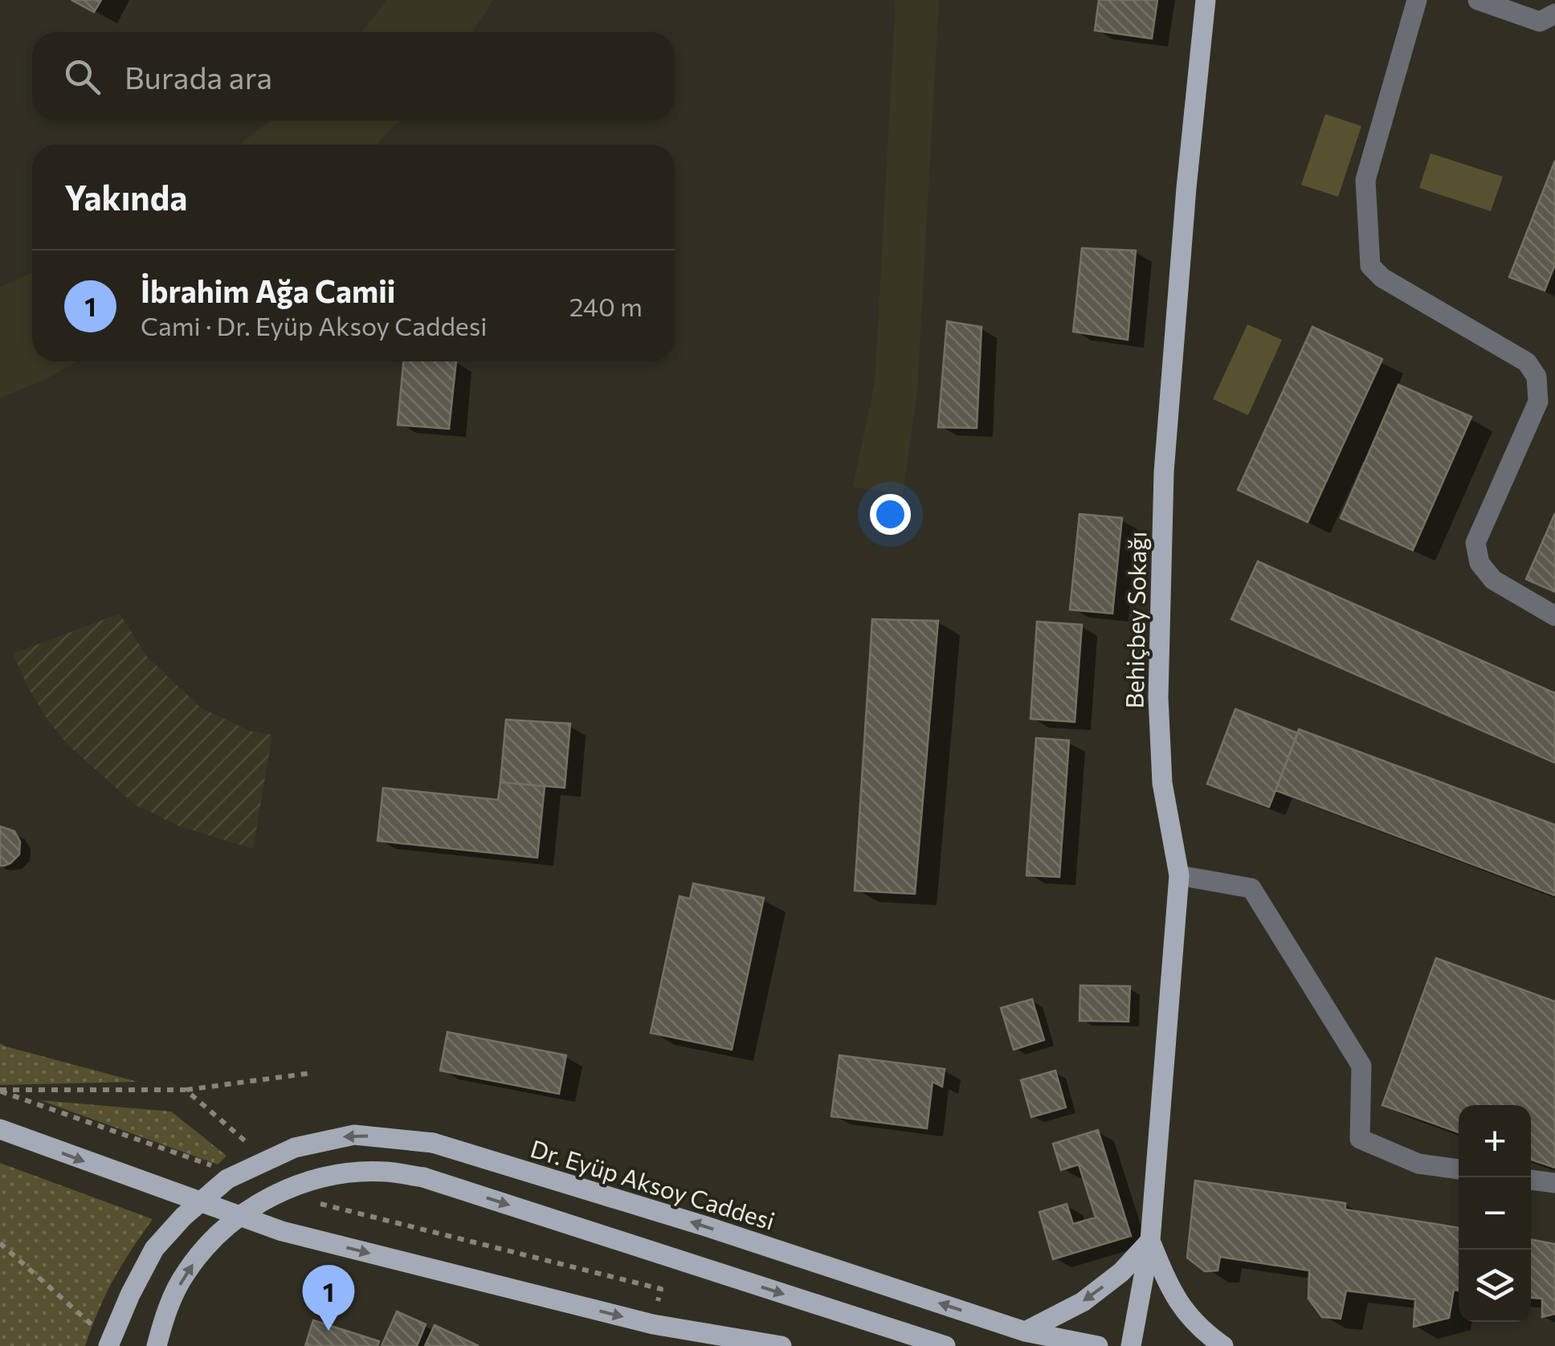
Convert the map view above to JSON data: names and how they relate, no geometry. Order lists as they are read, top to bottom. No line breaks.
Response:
{"streets":{"main road":["Behiçbey Sokağı","Dr. Eyüp Aksoy Caddesi"]},"page":{"search":"Burada ara","heading":"Yakında","list":[{"mark":"1","name":"İbrahim Ağa Camii","note":"Cami · Dr. Eyüp Aksoy Caddesi","value":"240 m"}],"map_buttons":["+","−"],"pins":"1"}}
